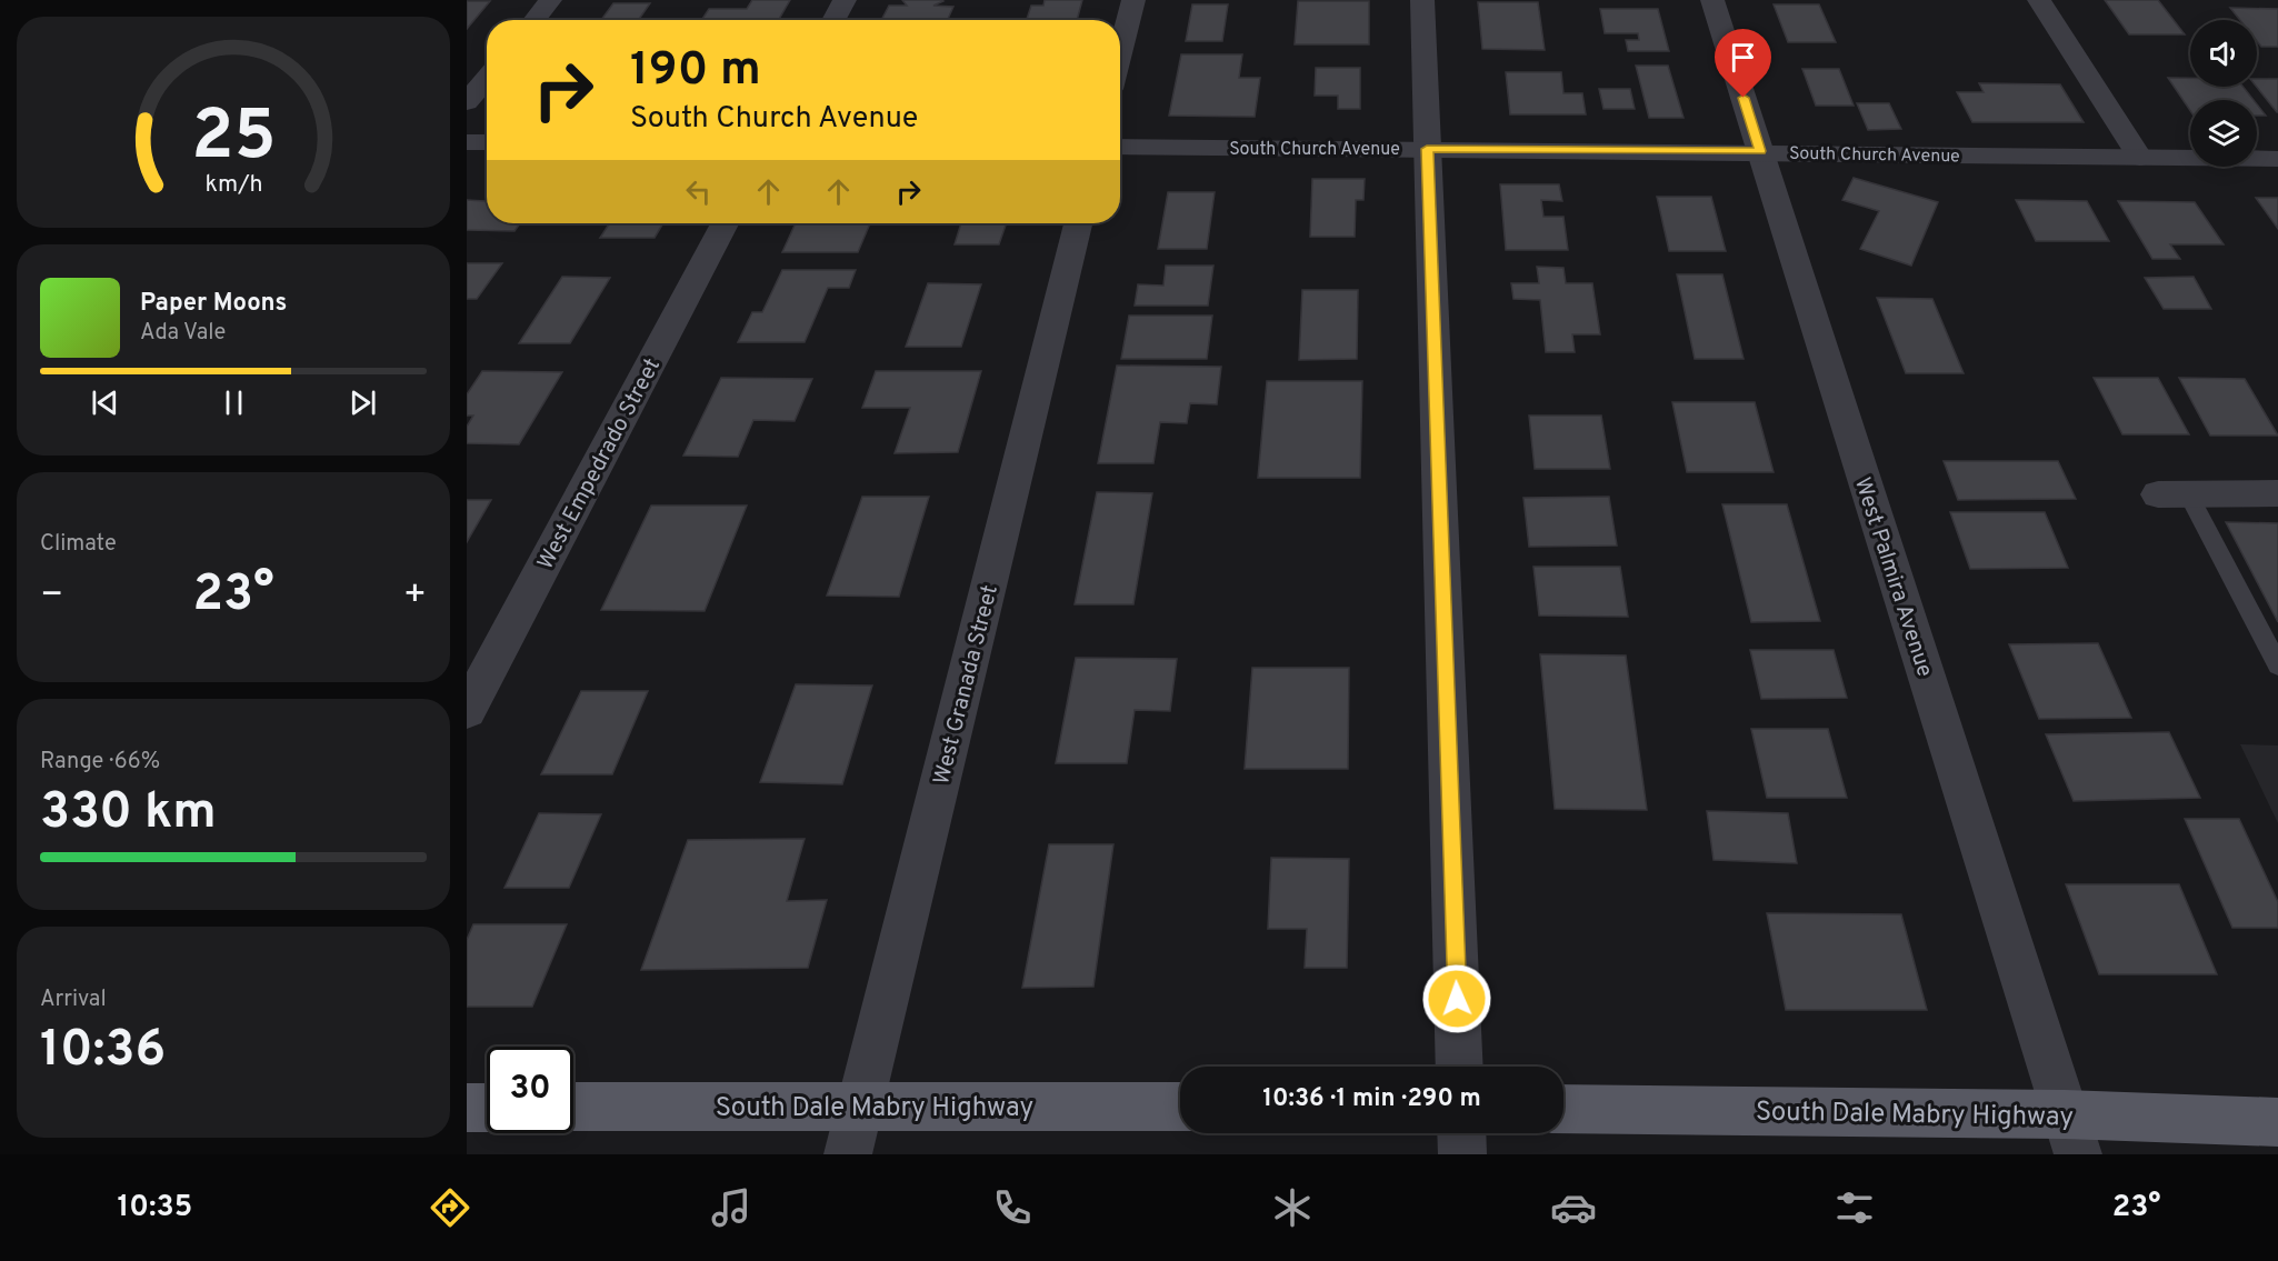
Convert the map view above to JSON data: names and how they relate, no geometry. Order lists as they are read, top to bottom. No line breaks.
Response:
{"streets":{"main road":["South Dale Mabry Highway"],"street":["South Church Avenue","West Empedrado Street","West Palmira Avenue","West Granada Street"]},"crossings":[["South Church Avenue","West Palmira Avenue"],["West Palmira Avenue","South Dale Mabry Highway"],["West Granada Street","South Dale Mabry Highway"]],"page":{"turn":["190 m","South Church Avenue"],"song":["Paper Moons","Ada Vale"],"tile":["Climate",["Range · 66%","330 km"],["Arrival","10:36"]],"heat":["−","23°","+"],"limit":"30","trip":"10:36 · 1 min · 290 m","tabs":["10:35","23°"],"gauge":["25","km/h"]}}
